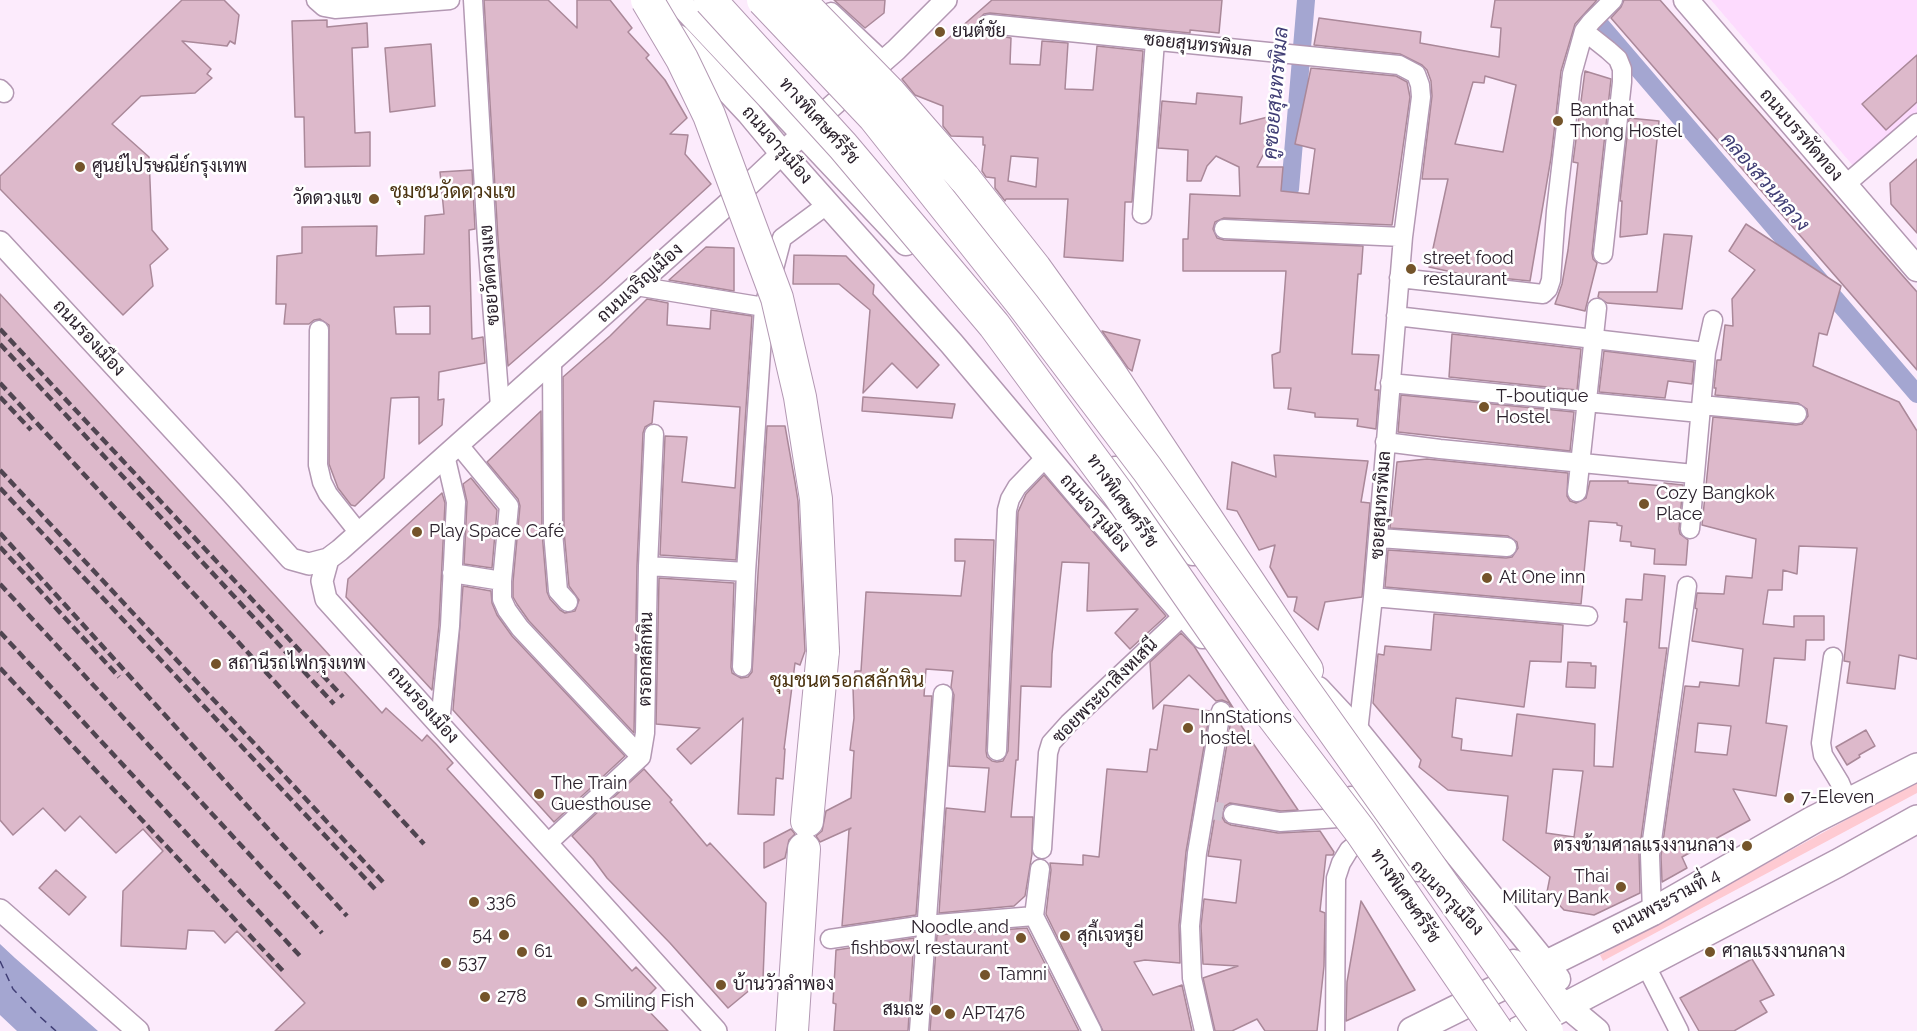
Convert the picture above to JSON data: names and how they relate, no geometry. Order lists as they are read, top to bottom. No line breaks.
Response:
{"streets":{"highway":["ทางพิเศษศรีรัช"],"main road":["ถนนบรรทัดทอง","ถนนจารุเมือง","ถนนพระรามที่ 4"],"street":["ซอยสุนทรพิมล","ซอยวัดดวงแข","ถนนเจริญเมือง","ถนนรองเมือง","ตรอกสลักหิน","ซอยพระยาสิงหเสนี"]},"crossings":[["ซอยสุนทรพิมล","ถนนจารุเมือง"],["ถนนจารุเมือง","ถนนเจริญเมือง"],["ถนนจารุเมือง","ซอยพระยาสิงหเสนี"],["ถนนจารุเมือง","ถนนพระรามที่ 4"],["ซอยวัดดวงแข","ถนนเจริญเมือง"],["ถนนเจริญเมือง","ถนนรองเมือง"]],"districts":["ชุมชนวัดดวงแข","ชุมชนตรอกสลักหิน"],"water":["คูซอยสุนทรพิมล","คลองสวนหลวง"],"places":["ยนต์ชัย","Banthat Thong Hostel","ศูนย์ไปรษณีย์กรุงเทพ","วัดดวงแข","street food restaurant","T-boutique Hostel","Cozy Bangkok Place","Play Space Café","At One inn","สถานีรถไฟกรุงเทพ","InnStations hostel","The Train Guesthouse","7-Eleven","ตรงข้ามศาลแรงงานกลาง","Thai Military Bank","336","54","สุกี้เจหรูยี่","Noodle and fishbowl restaurant","61","ศาลแรงงานกลาง","537","Tamni","บ้านวัวลำพอง","278","Smiling Fish","สมถะ","APT476"]}
